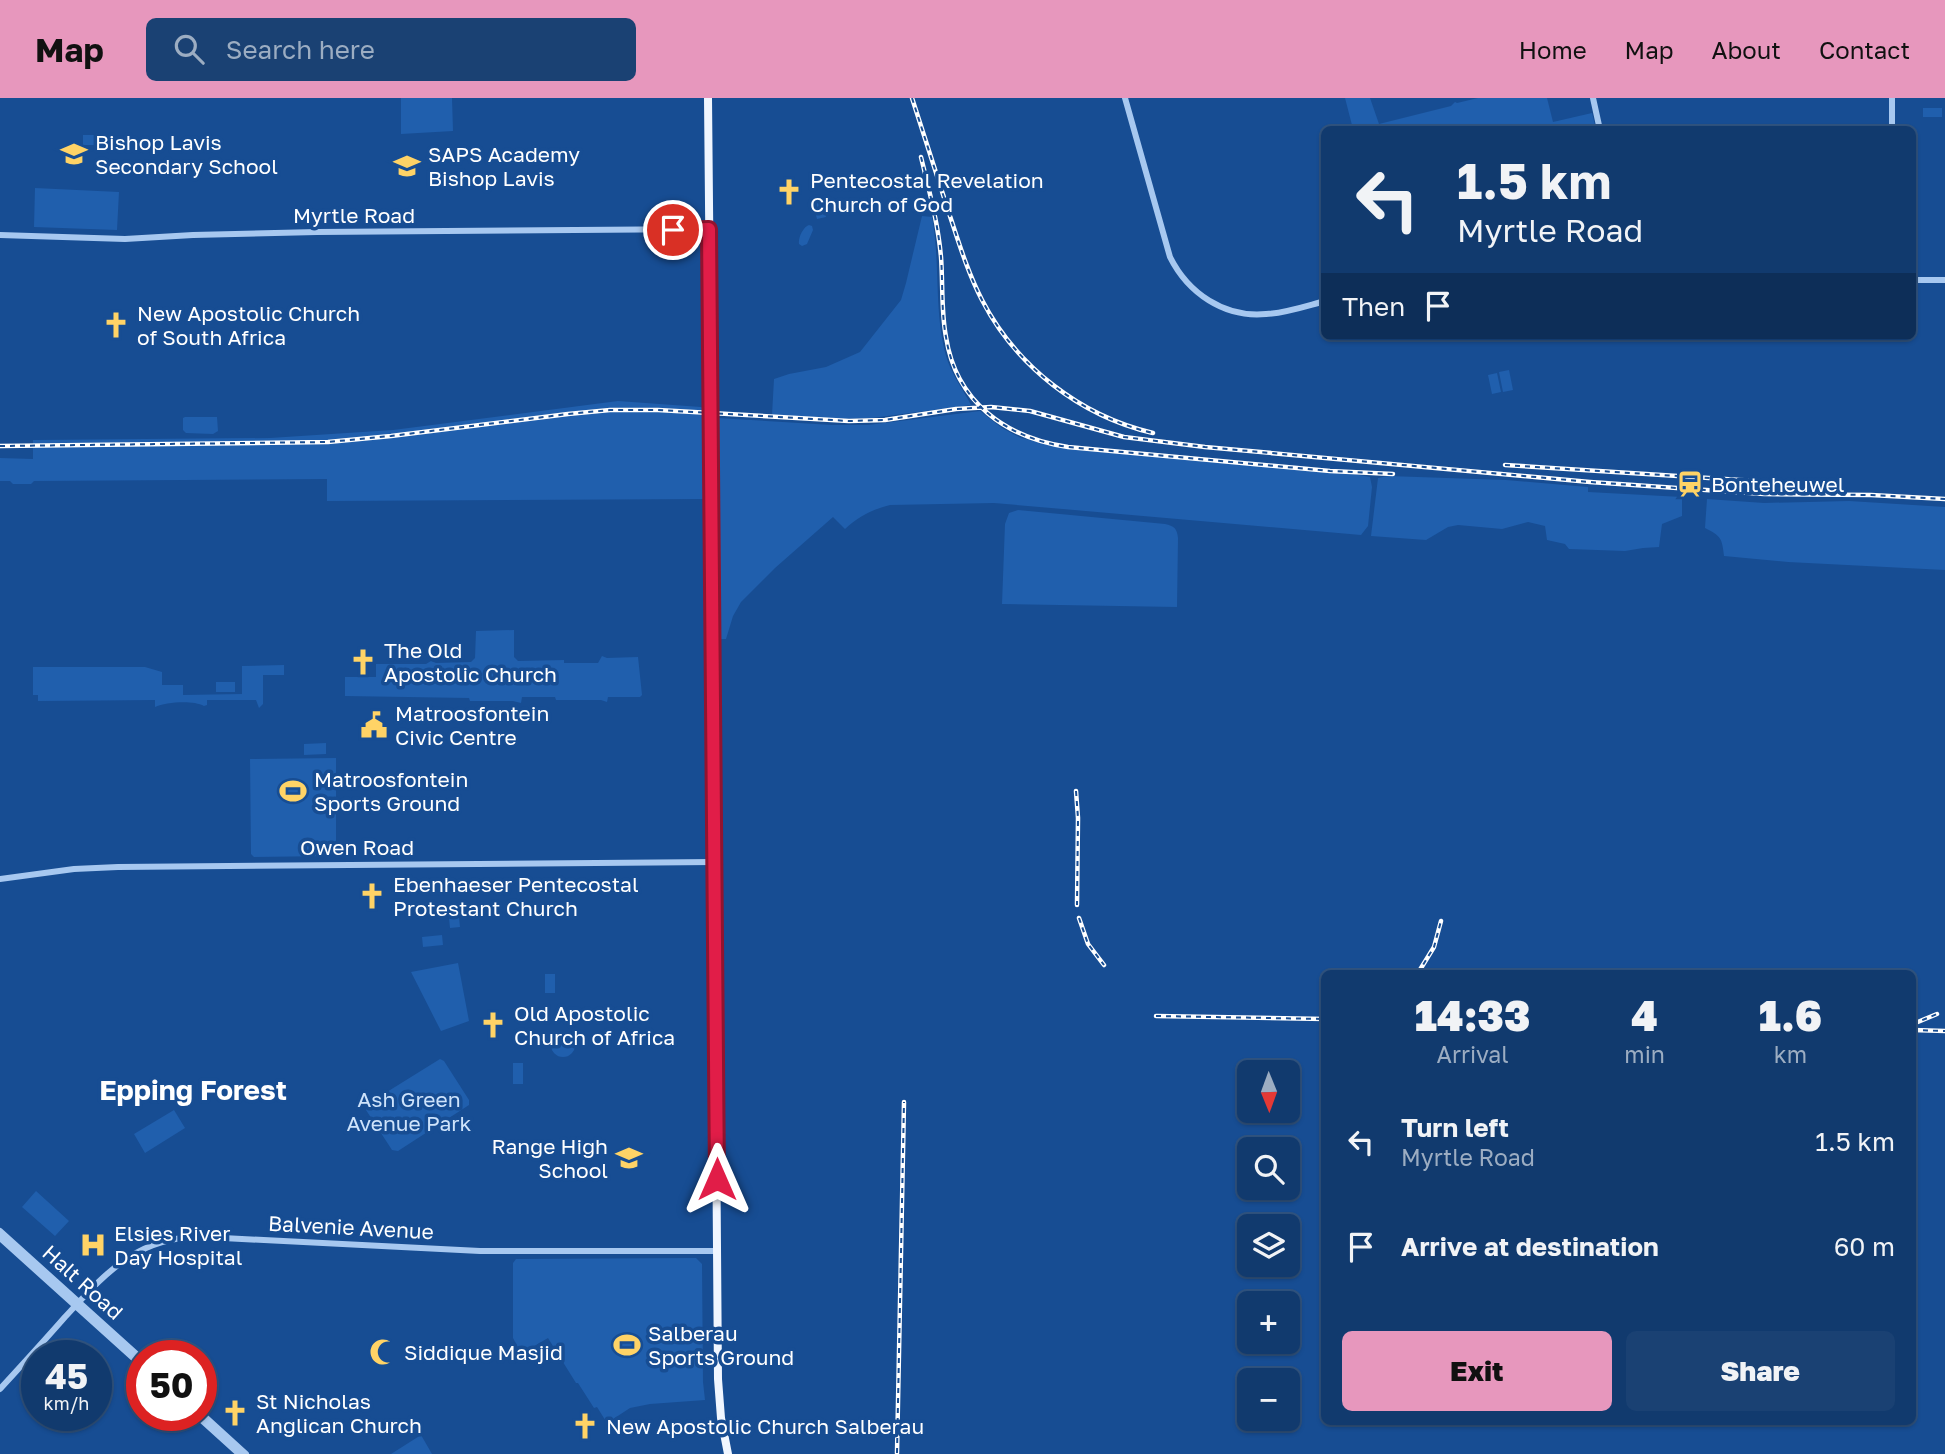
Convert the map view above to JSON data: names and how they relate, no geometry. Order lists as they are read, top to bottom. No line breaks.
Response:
{"streets":{"street":["Myrtle Road","Owen Road","Balvenie Avenue","Halt Road"]},"crossings":[["Balvenie Avenue","Halt Road"]],"districts":["Epping Forest"],"parks":["Ash Green Avenue Park"],"places":{"school or university":["Bishop Lavis Secondary School","SAPS Academy Bishop Lavis","Range High School"],"church":["Pentecostal Revelation Church of God","New Apostolic Church of South Africa","The Old Apostolic Church","Ebenhaeser Pentecostal Protestant Church","Old Apostolic Church of Africa","St Nicholas Anglican Church","New Apostolic Church Salberau"],"station":["Bonteheuwel"],"public building":["Matroosfontein Civic Centre"],"sports":["Matroosfontein Sports Ground","Salberau Sports Ground"],"hospital":["Elsies River Day Hospital"],"mosque":["Siddique Masjid"]},"north":"bottom","page":{"header":"Map","search":"Search here","nav":["Home","Map","About","Contact"],"turn":["1.5 km","Myrtle Road"],"then":"Then","eta":["14:33","Arrival","4","min","1.6","km"],"map_buttons":["+","−"],"list":[{"name":"Turn left","note":"Myrtle Road","value":"1.5 km"},{"name":"Arrive at destination","value":"60 m"}],"buttons":["Exit","Share"],"speed":"45 km/h","limit":"50"}}
